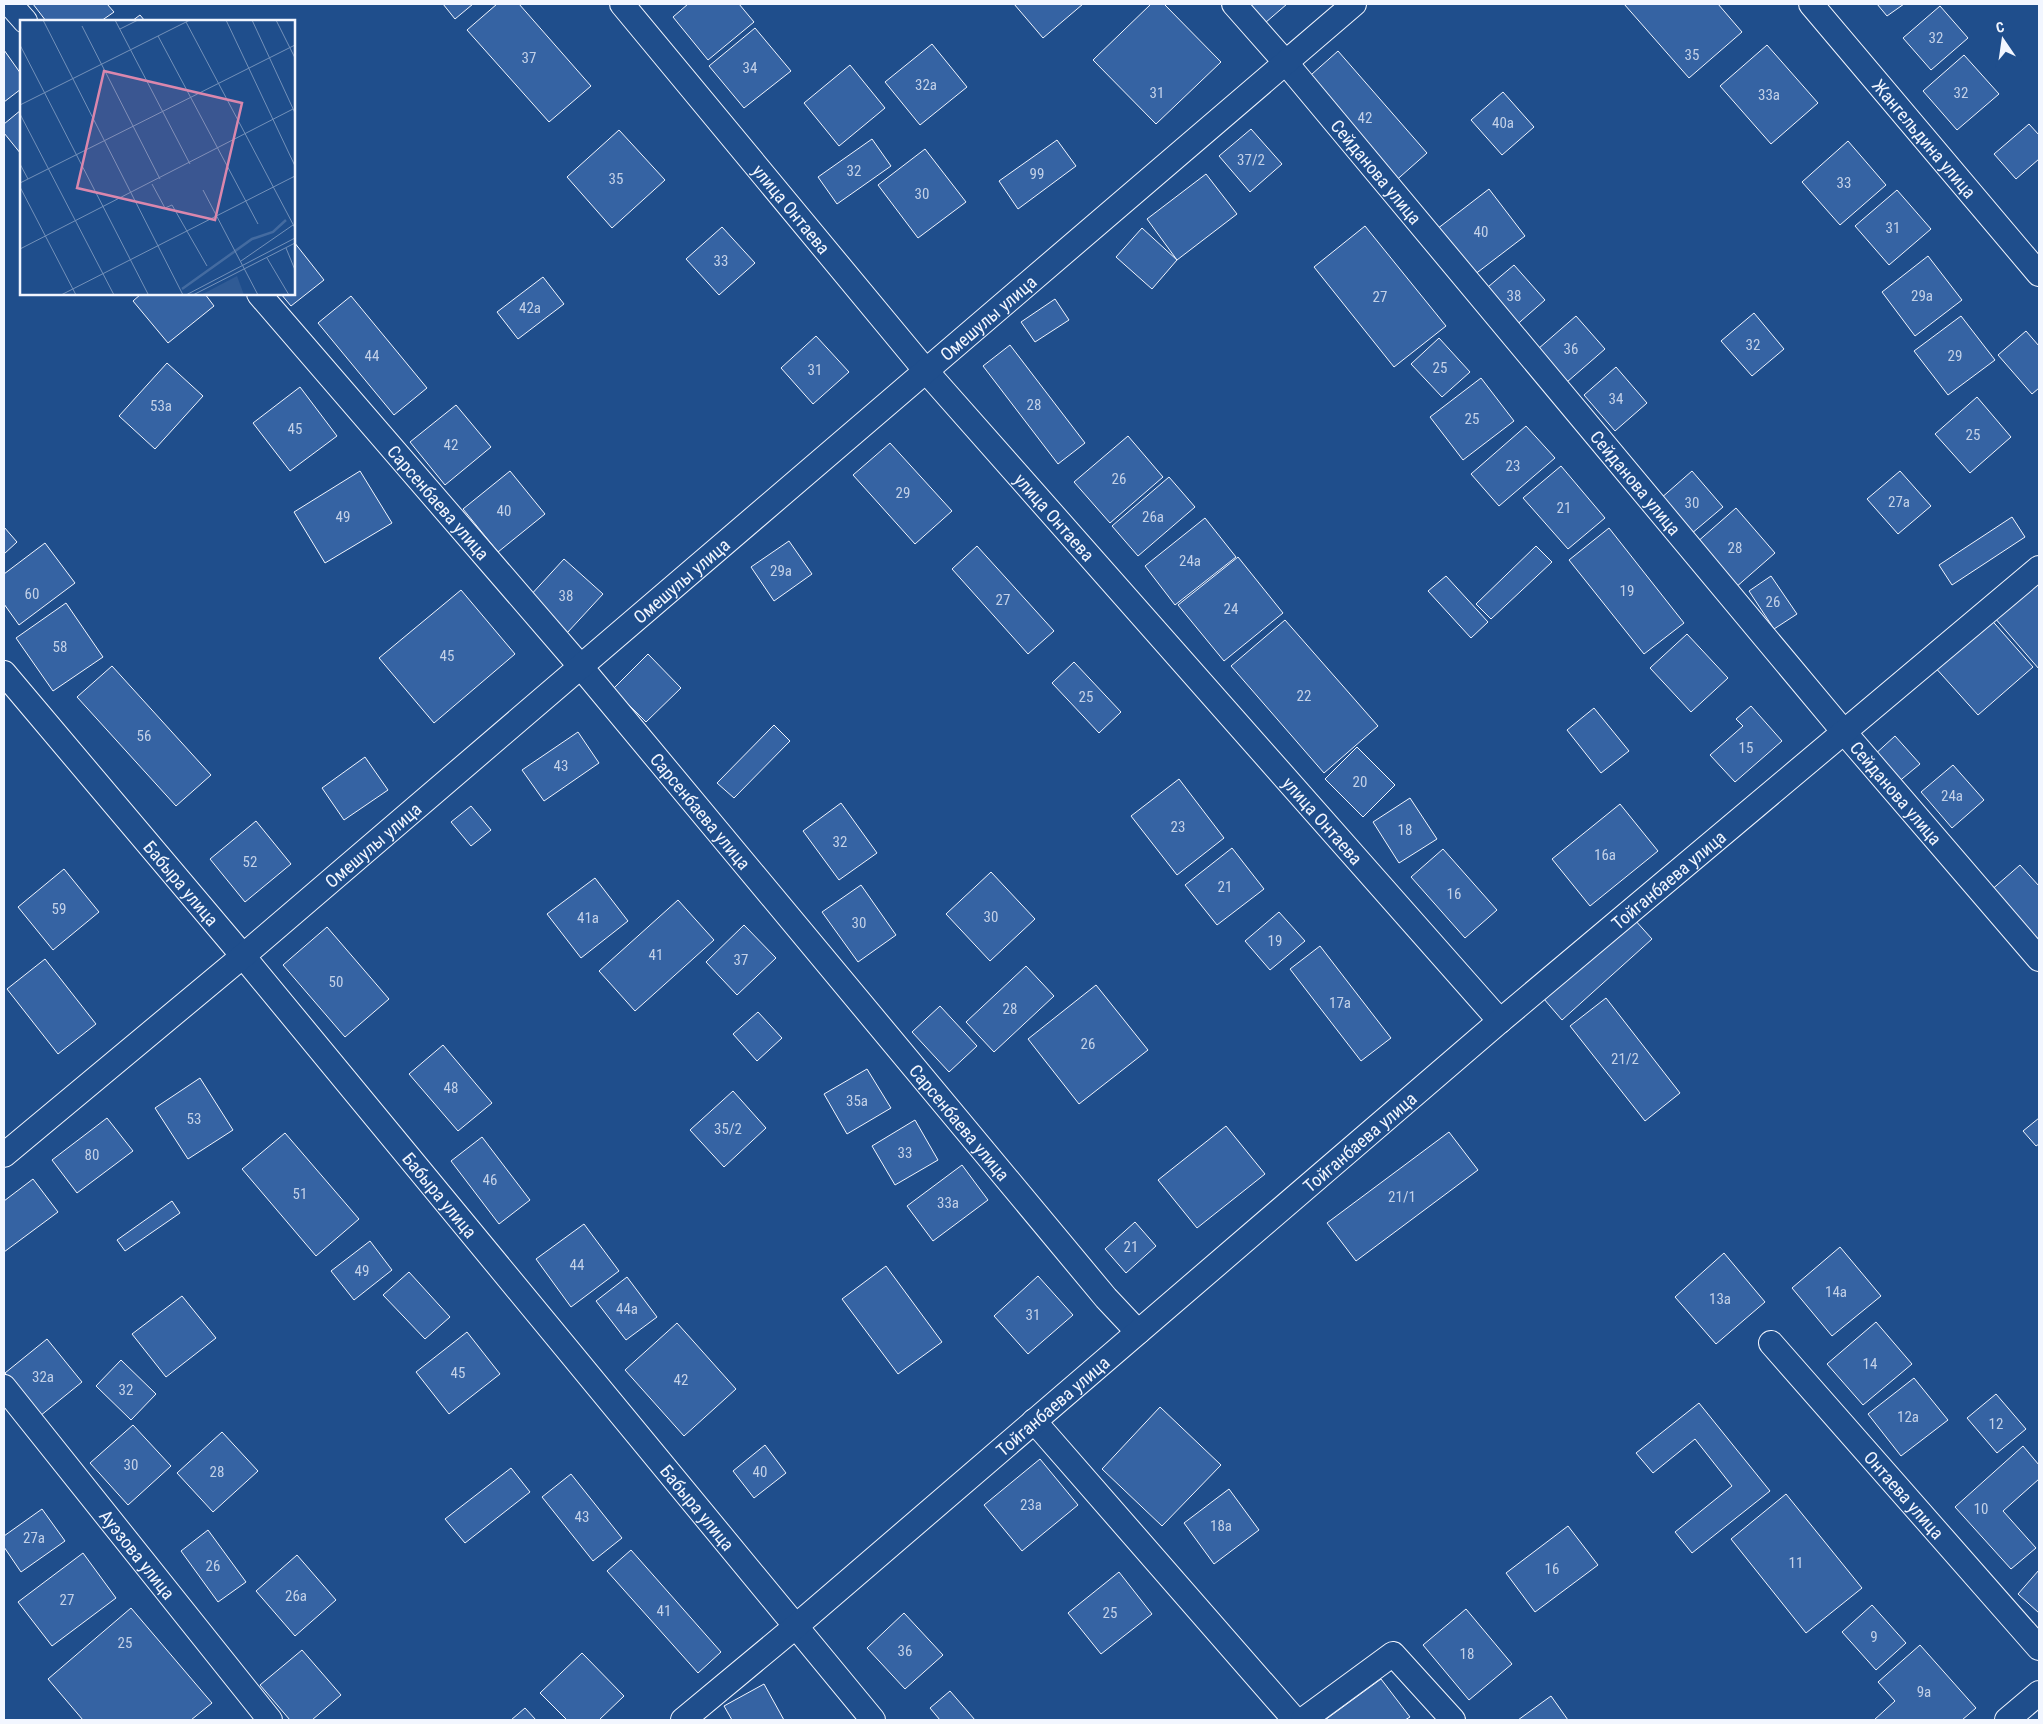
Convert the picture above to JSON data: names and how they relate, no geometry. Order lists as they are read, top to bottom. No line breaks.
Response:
{"streets":{"street":["Жангельдина улица","Сейданова улица","улица Онтаева","Омешулы улица","Сарсенбаева улица","Тойганбаева улица","Бабыра улица","Онтаева улица","Ауэзова улица"]},"crossings":[["Сейданова улица","Омешулы улица"],["Сейданова улица","Тойганбаева улица"],["улица Онтаева","Омешулы улица"],["улица Онтаева","Тойганбаева улица"],["Омешулы улица","Сарсенбаева улица"],["Омешулы улица","Бабыра улица"],["Сарсенбаева улица","Тойганбаева улица"],["Тойганбаева улица","Бабыра улица"]],"house_numbers":["32","35","37","34","32а","31","32","33а","42","40а","37/2","32","99","35","33","30","31","40","33","38","29а","27","42а","32","36","44","29","25","31","34","28","53а","25","45","25","42","23","26","29","27а","30","21","40","49","26а","28","24а","29а","19","60","38","27","26","24","58","45","22","25","56","15","43","20","24а","23","18","32","16а","52","21","16","59","30","41а","30","19","41","37","50","17а","28","26","21/2","48","35а","53","35/2","33","80","46","51","21/1","33а","21","44","49","14а","13а","44а","31","14","45","32а","42","32","12а","12","30","28","40","23а","10","43","18а","27а","11","26","16","26а","27","41","25","9","25","36","18","9а"],"north":"top"}
